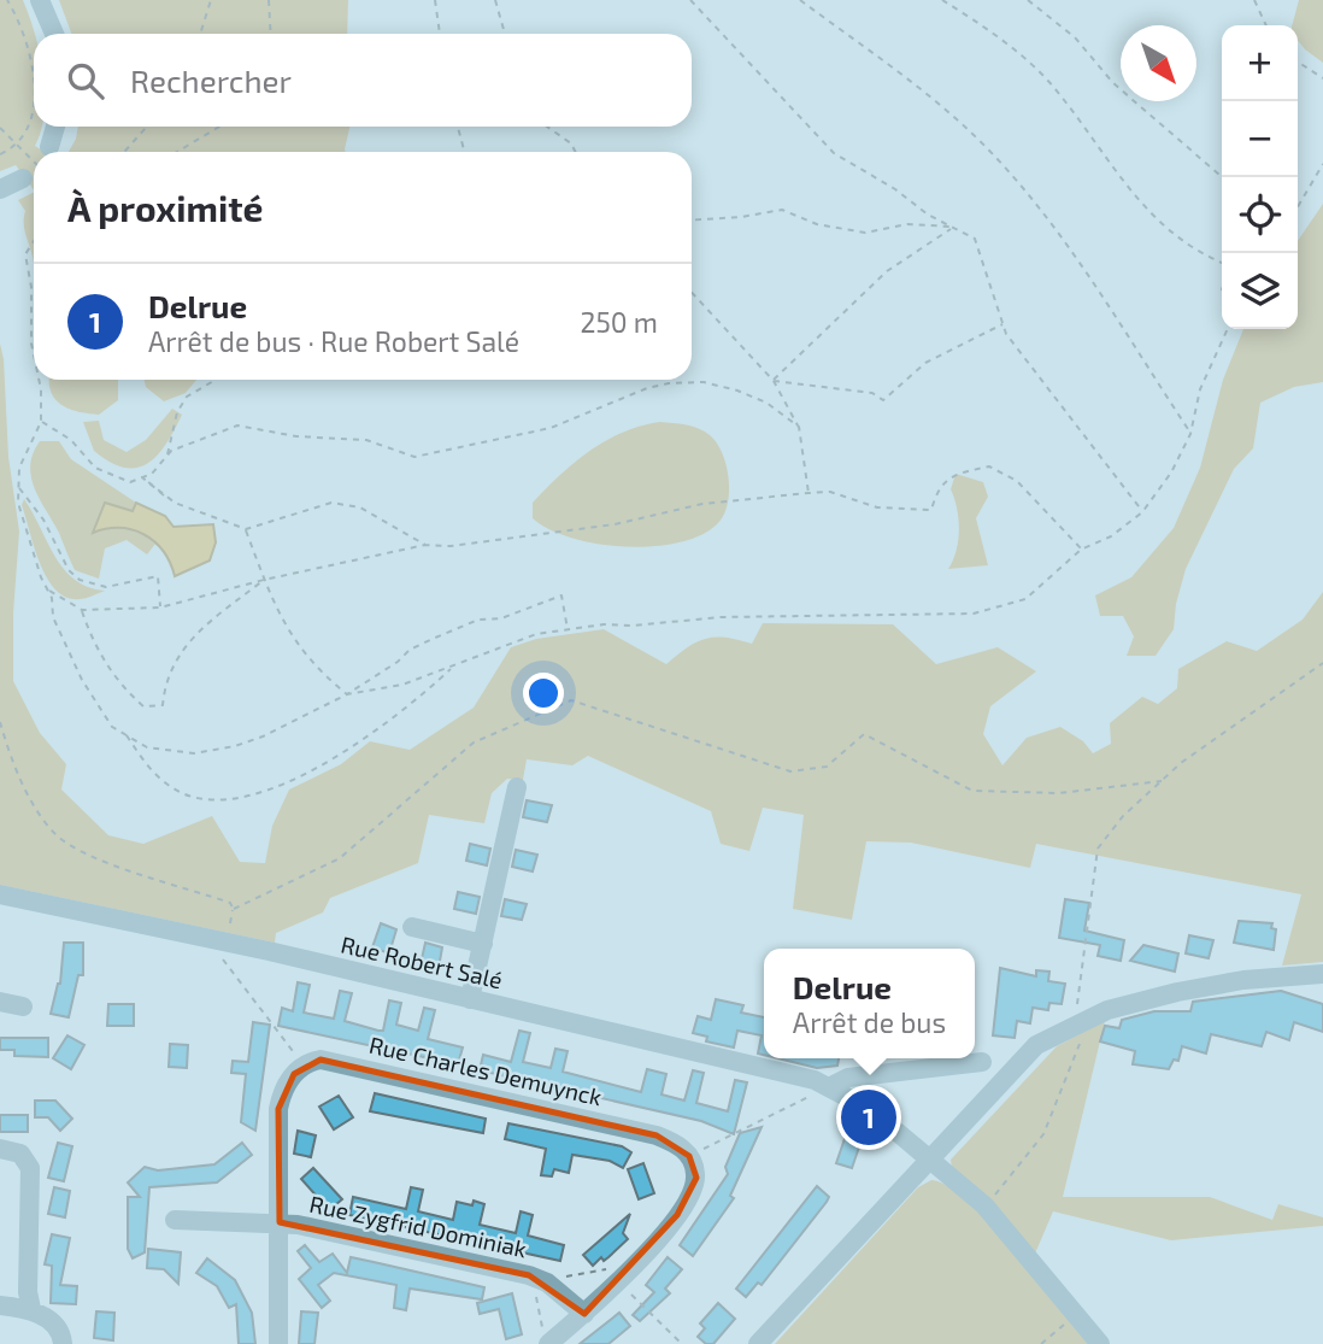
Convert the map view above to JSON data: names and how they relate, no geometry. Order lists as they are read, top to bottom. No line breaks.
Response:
{"streets":{"street":["Rue Robert Salé","Rue Charles Demuynck","Rue Zygfrid Dominiak"]},"north":"bottom right","page":{"map_buttons":["+","−"],"search":"Rechercher","heading":"À proximité","list":[{"mark":"1","name":"Delrue","note":"Arrêt de bus · Rue Robert Salé","value":"250 m"}],"popup":["Delrue","Arrêt de bus"],"pins":"1"}}
